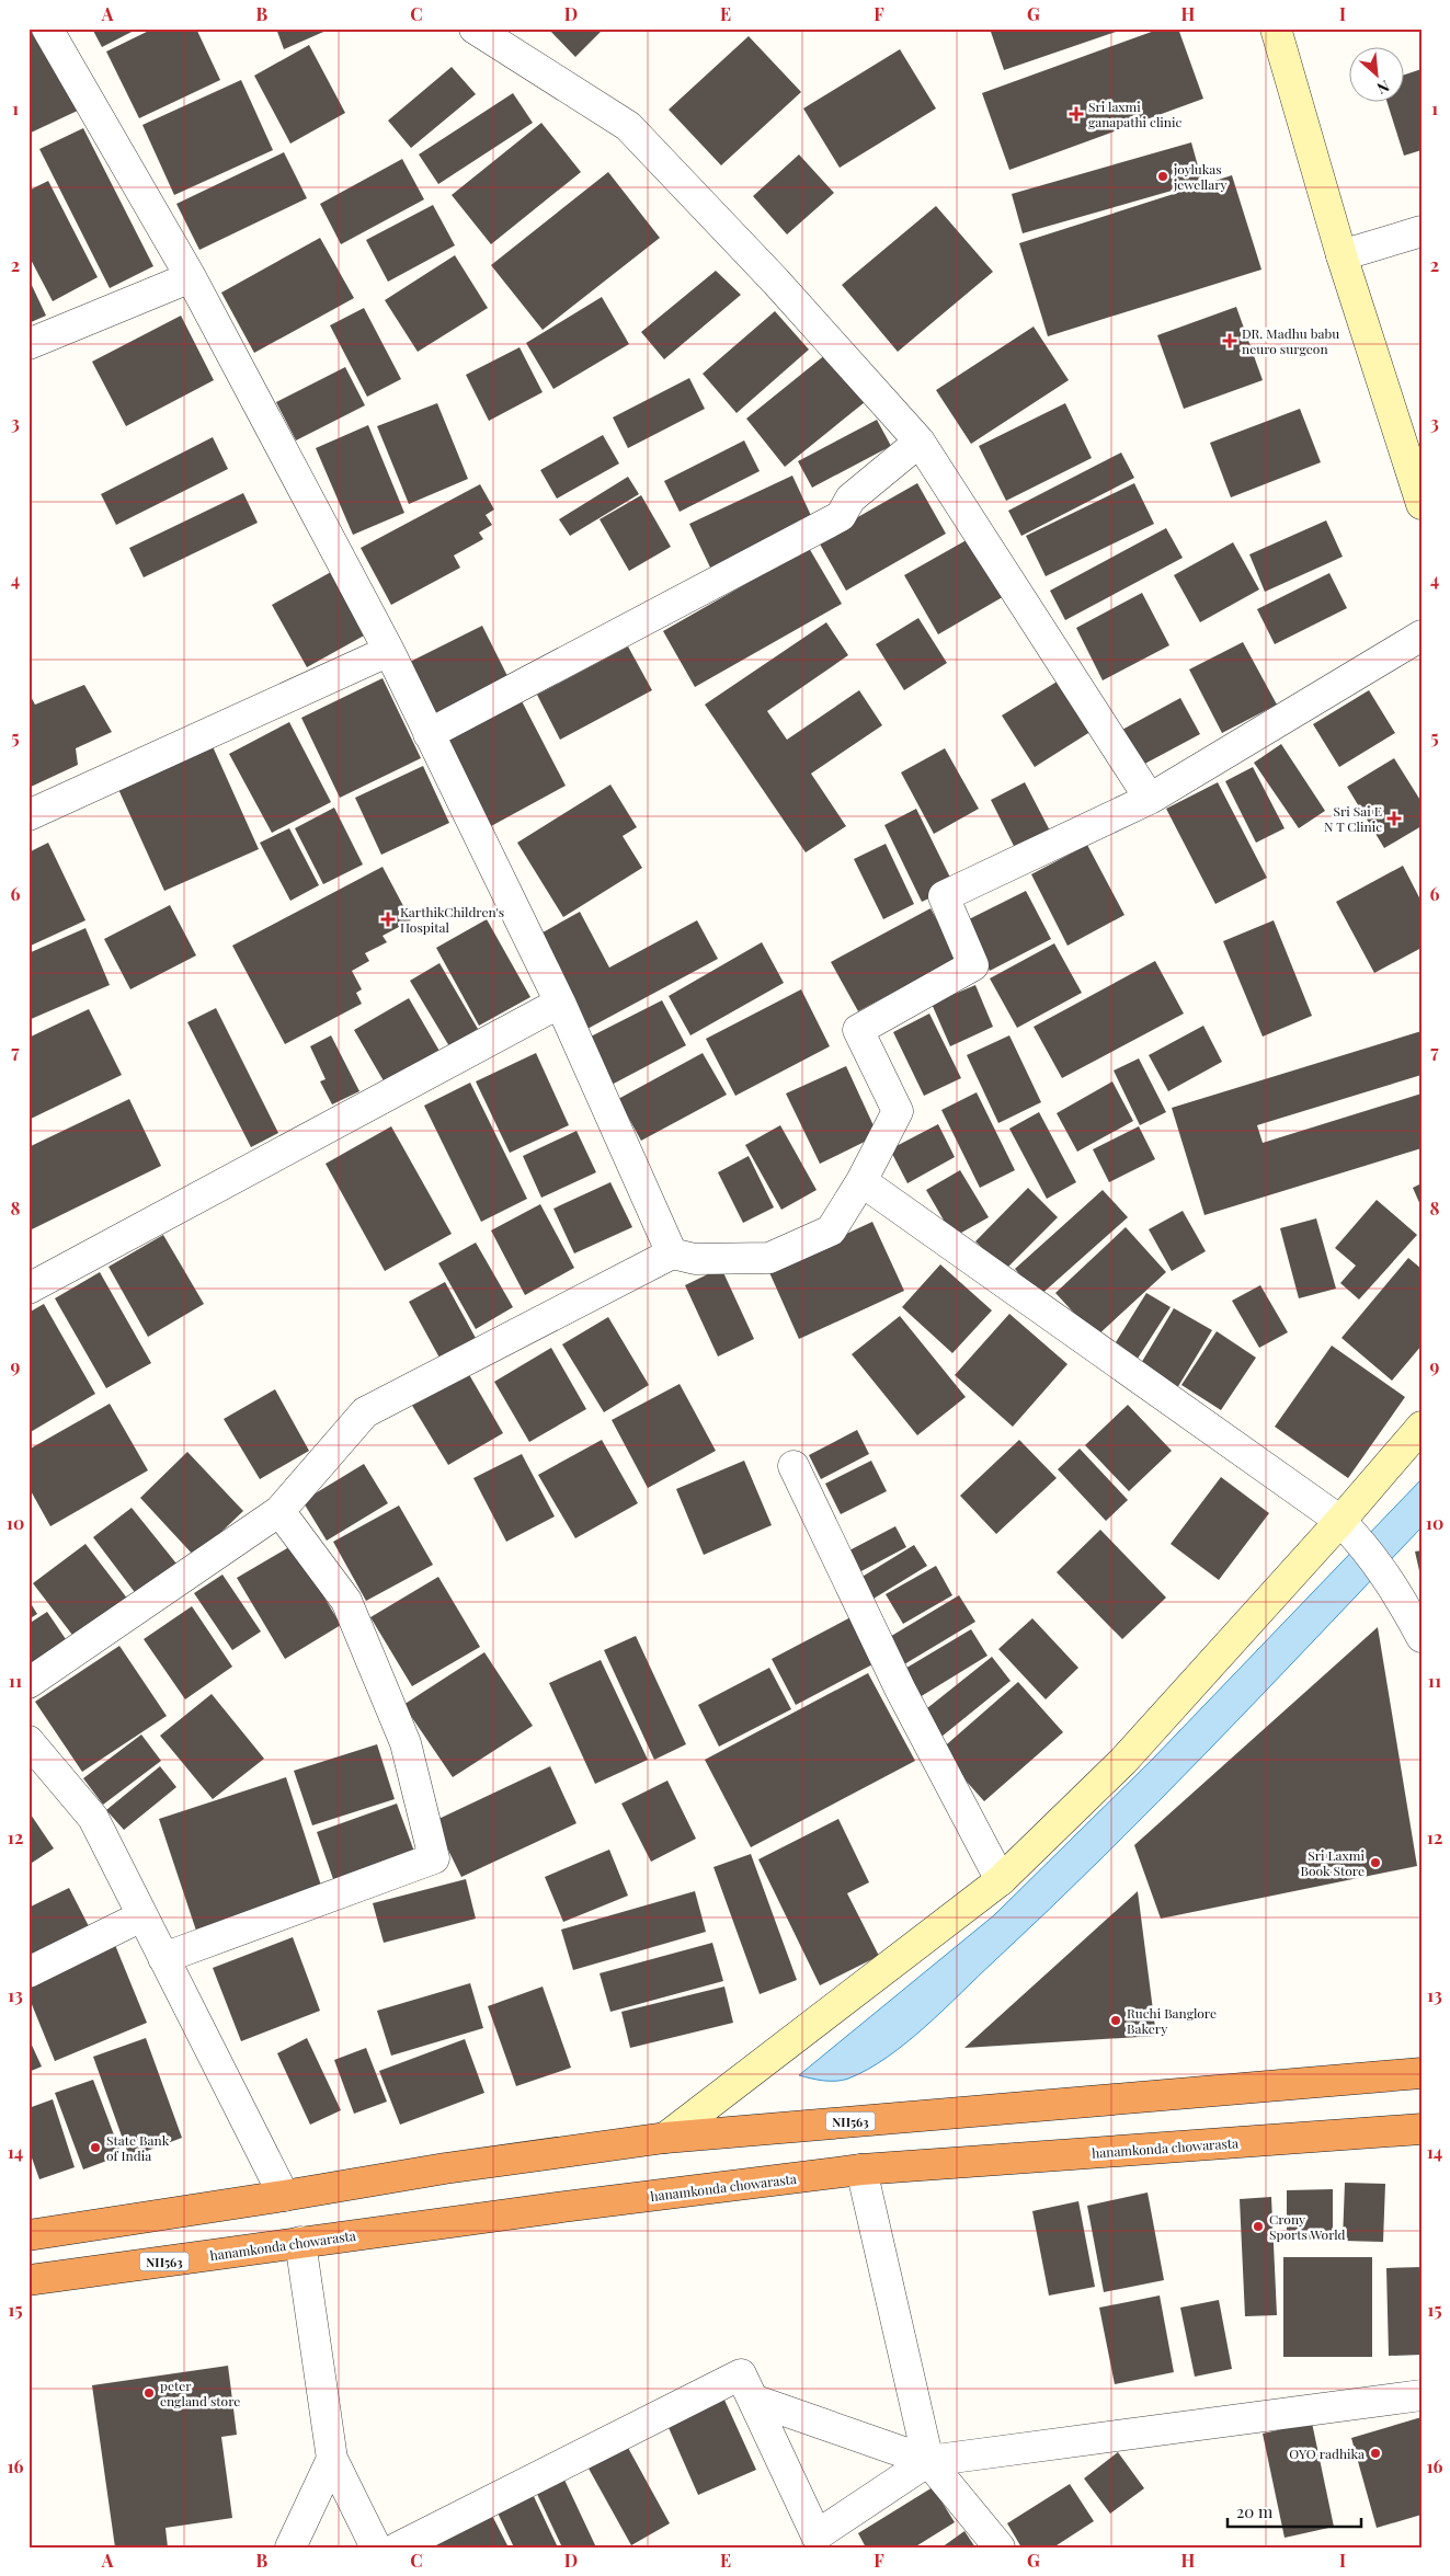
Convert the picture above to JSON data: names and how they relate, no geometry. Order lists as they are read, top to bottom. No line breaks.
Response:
{"streets":{"highway":["NH563","hanamkonda chowarasta"]},"places":{"health":["Sri laxmi ganapathi clinic","DR. Madhu babu neuro surgeon","Sri Sai E N T Clinic","KarthikChildren's Hospital"],"other":["joylukas jewellary","Sri Laxmi Book Store","Ruchi Banglore Bakery","State Bank of India","Crony Sports World","peter england store","OYO radhika"]},"scale_bar":"20 m","north":"bottom right","grid":{"columns":["A","B","C","D","E","F","G","H","I"],"rows":["1","2","3","4","5","6","7","8","9","10","11","12","13","14","15","16"]}}
